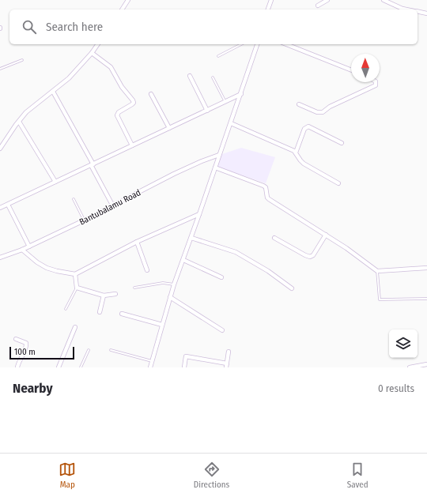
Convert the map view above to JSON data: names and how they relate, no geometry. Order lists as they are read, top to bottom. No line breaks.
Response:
{"streets":{"street":["Bantubalamu Road"]},"scale_bar":"100 m","north":"top","page":{"search":"Search here","scale":"100 m","heading":["Nearby","0 results"],"nav":["Map","Directions","Saved"]}}
